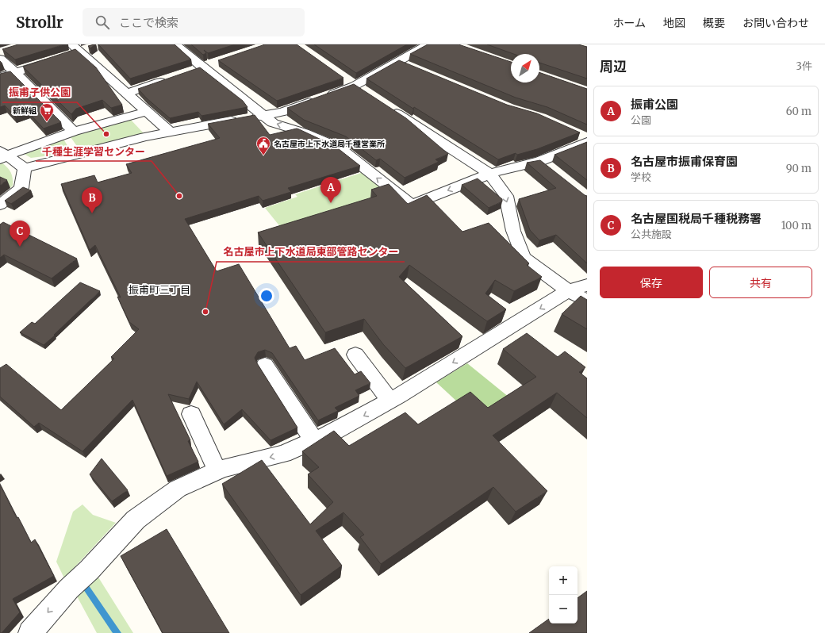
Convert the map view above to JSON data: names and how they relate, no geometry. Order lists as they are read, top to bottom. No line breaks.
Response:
{"districts":["振甫町三丁目"],"places":{"supermarket":["新鮮組"],"other":["振甫子供公園","千種生涯学習センター","名古屋市上下水道局東部管路センター"],"public building":["名古屋市上下水道局千種営業所"]},"north":"top right","page":{"header":"Strollr","search":"ここで検索","nav":["ホーム","地図","概要","お問い合わせ"],"heading":["周辺","3件"],"list":[{"mark":"A","name":"振甫公園","note":"公園","value":"60 m"},{"mark":"B","name":"名古屋市振甫保育園","note":"学校","value":"90 m"},{"mark":"C","name":"名古屋国税局千種税務署","note":"公共施設","value":"100 m"}],"pins":["A","B","C"],"buttons":["保存","共有"],"map_buttons":["+","−"]}}
